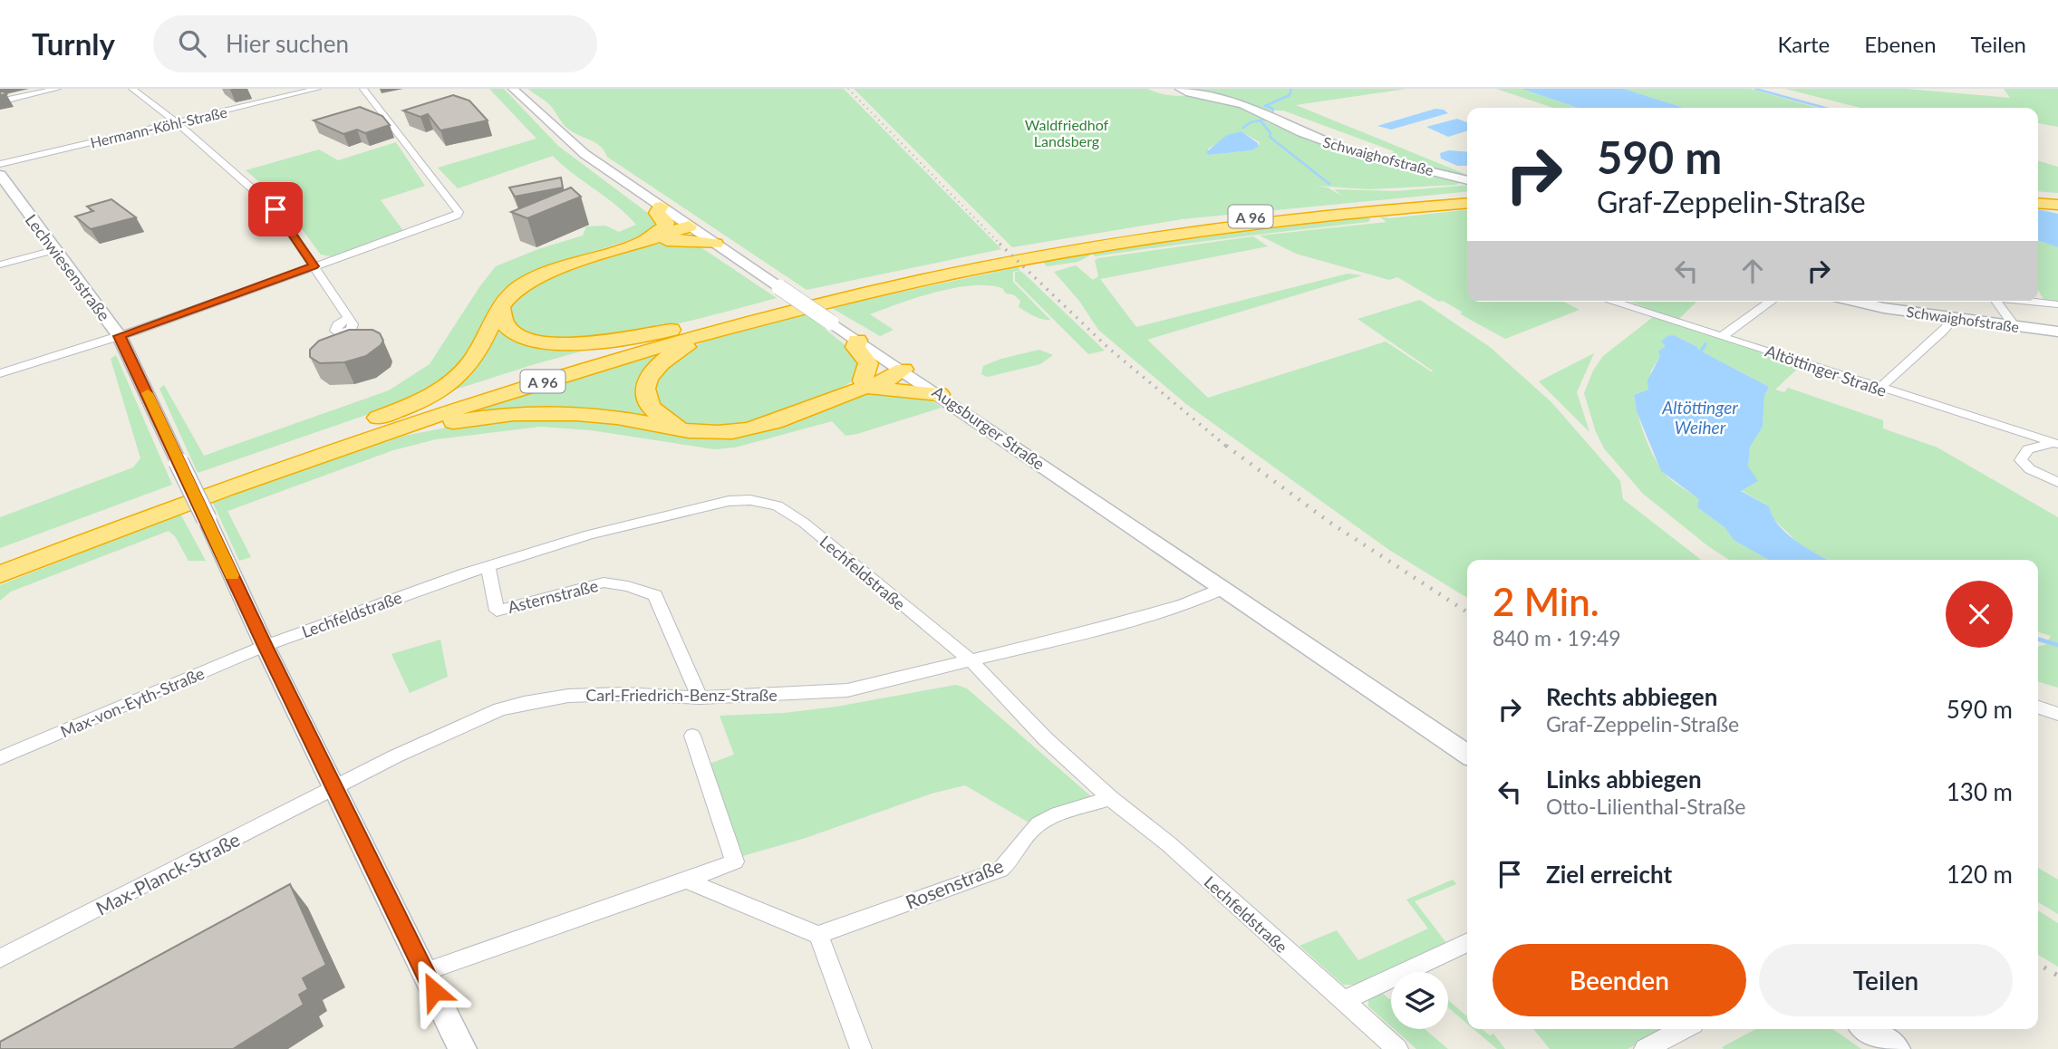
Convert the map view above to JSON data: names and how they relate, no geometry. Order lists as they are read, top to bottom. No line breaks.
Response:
{"streets":{"highway":["A 96"],"street":["Hermann-Köhl-Straße","Schwaighofstraße","Lechwiesenstraße","Altöttinger Straße","Augsburger Straße","Lechfeldstraße","Asternstraße","Carl-Friedrich-Benz-Straße","Max-von-Eyth-Straße","Max-Planck-Straße","Rosenstraße"]},"crossings":[["Lechwiesenstraße","Lechfeldstraße"],["Lechwiesenstraße","Carl-Friedrich-Benz-Straße"],["Lechwiesenstraße","Max-von-Eyth-Straße"],["Lechwiesenstraße","Max-Planck-Straße"],["Augsburger Straße","Carl-Friedrich-Benz-Straße"],["Lechfeldstraße","Asternstraße"],["Lechfeldstraße","Carl-Friedrich-Benz-Straße"],["Lechfeldstraße","Max-von-Eyth-Straße"],["Lechfeldstraße","Rosenstraße"],["Asternstraße","Carl-Friedrich-Benz-Straße"],["Carl-Friedrich-Benz-Straße","Max-Planck-Straße"]],"water":["Altöttinger Weiher"],"parks":["Waldfriedhof Landsberg"],"page":{"header":"Turnly","search":"Hier suchen","nav":["Karte","Ebenen","Teilen"],"turn":["590 m","Graf-Zeppelin-Straße"],"heading":["2 Min.","840 m · 19:49"],"list":[{"name":"Rechts abbiegen","note":"Graf-Zeppelin-Straße","value":"590 m"},{"name":"Links abbiegen","note":"Otto-Lilienthal-Straße","value":"130 m"},{"name":"Ziel erreicht","value":"120 m"}],"buttons":["Beenden","Teilen"]}}
